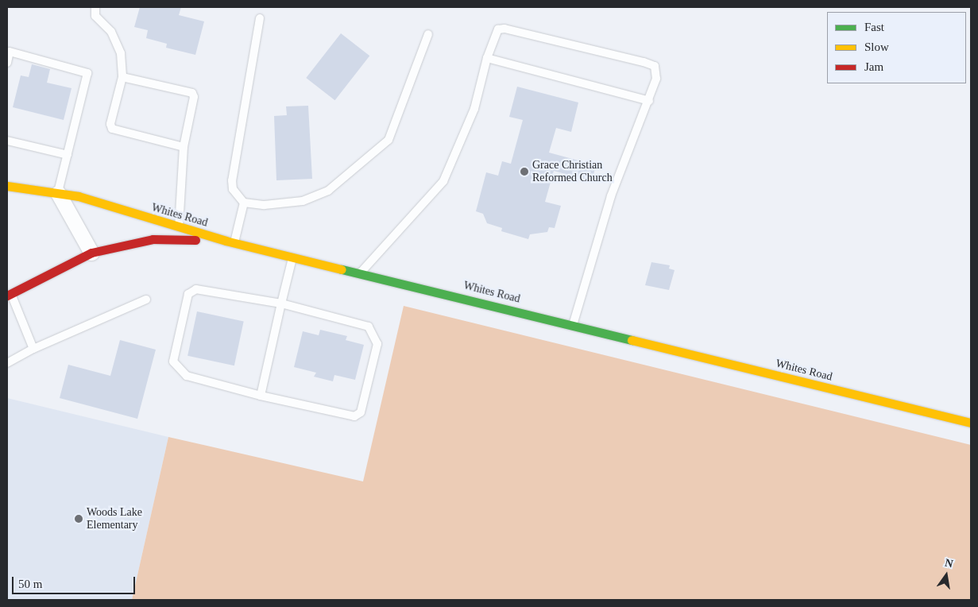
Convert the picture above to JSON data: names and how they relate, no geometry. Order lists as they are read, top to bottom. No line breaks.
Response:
{"streets":{"street":["Whites Road"]},"places":["Grace Christian Reformed Church","Woods Lake Elementary"],"legend":["Fast","Slow","Jam"],"scale_bar":"50 m","north":"top"}
